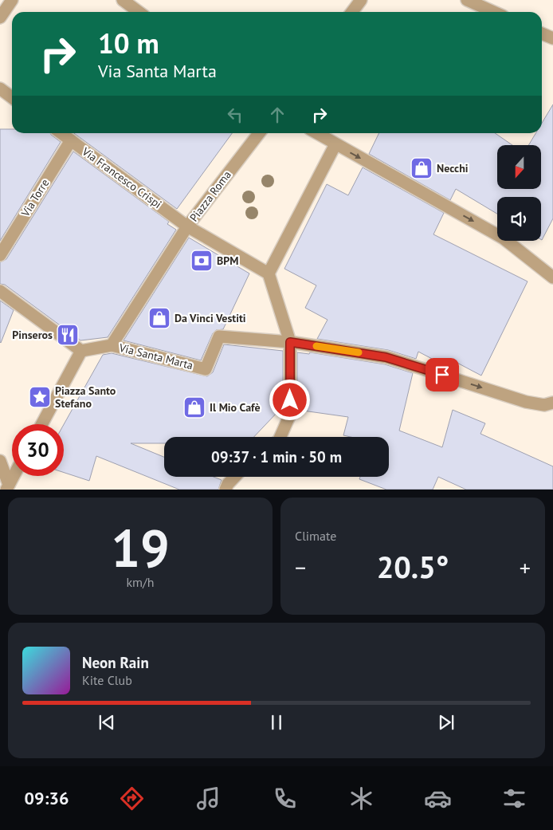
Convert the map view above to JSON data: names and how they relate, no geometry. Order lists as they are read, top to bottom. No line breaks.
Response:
{"streets":{"street":["Via Francesco Crispi","Piazza Roma","Via Torre","Via Santa Marta"]},"crossings":[["Via Francesco Crispi","Piazza Roma"],["Via Francesco Crispi","Via Torre"]],"one_way":["Via Santa Marta"],"places":{"shop":["Necchi","Da Vinci Vestiti","Il Mio Cafè"],"bank":["BPM"],"restaurant":["Pinseros"],"place":["Piazza Santo Stefano"]},"north":"bottom","page":{"turn":["10 m","Via Santa Marta"],"limit":"30","trip":"09:37 · 1 min · 50 m","tile":[["19","km/h"],"Climate"],"heat":["−","20.5°","+"],"song":["Neon Rain","Kite Club"],"tabs":"09:36"}}
